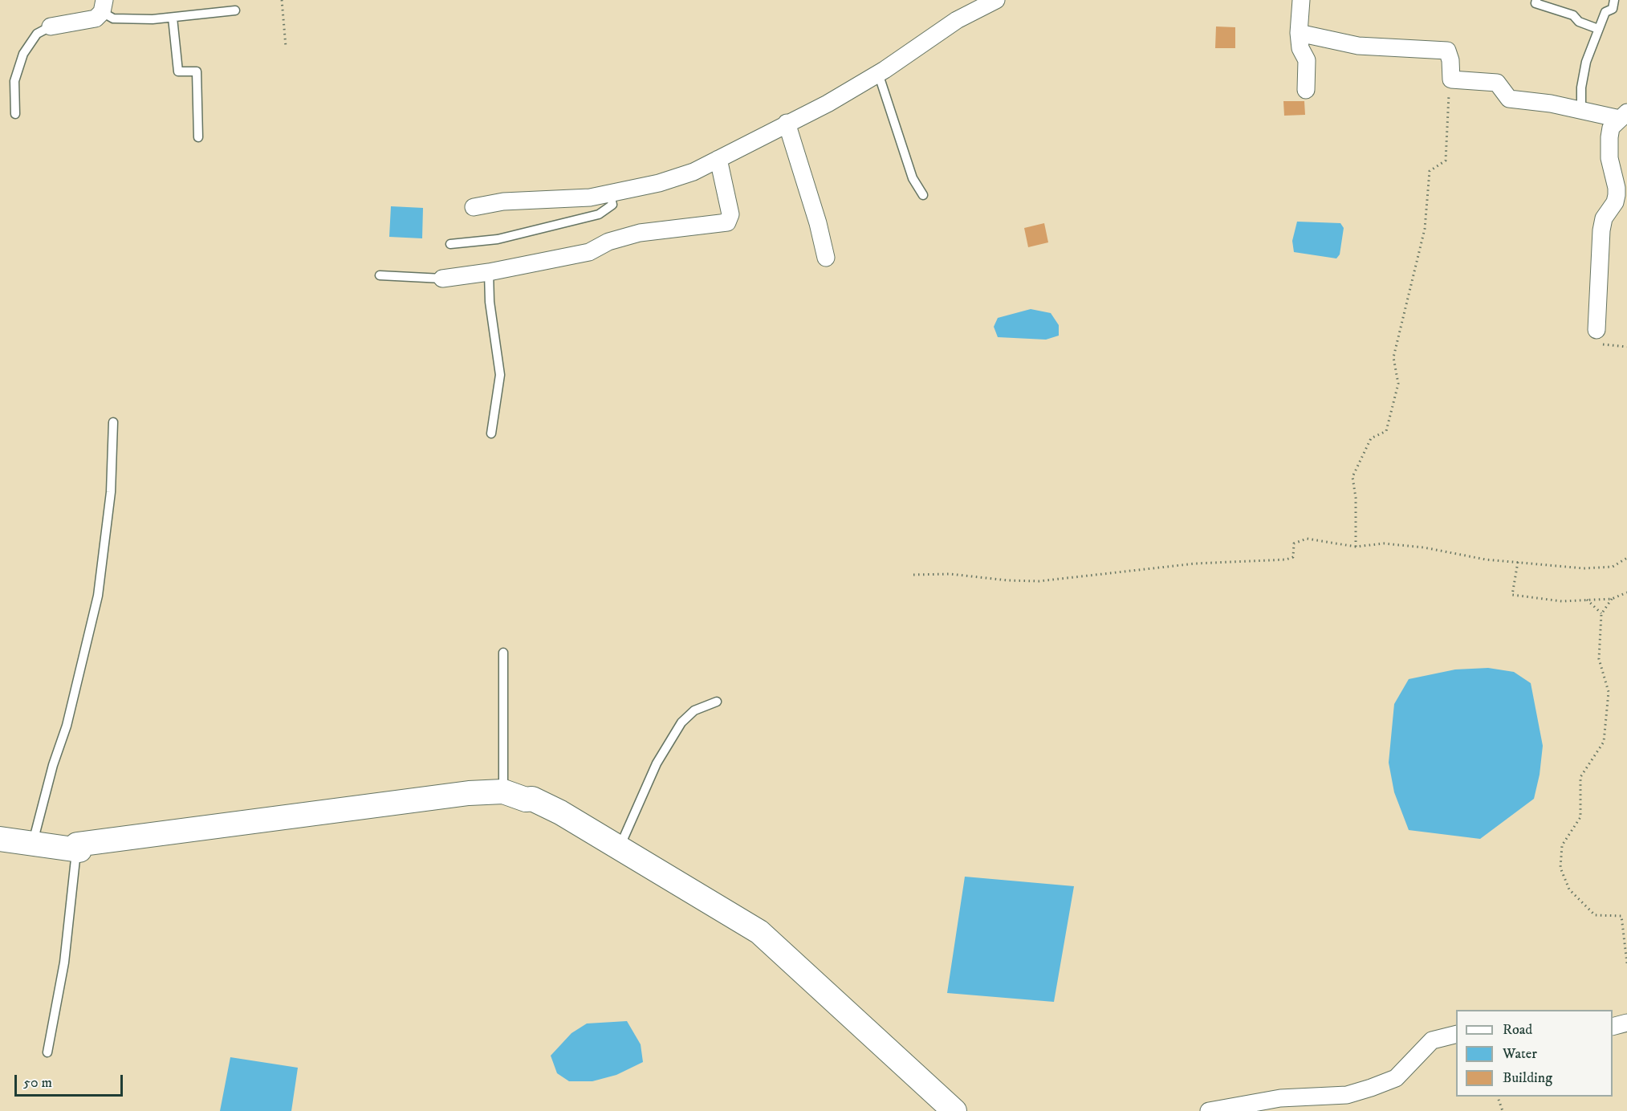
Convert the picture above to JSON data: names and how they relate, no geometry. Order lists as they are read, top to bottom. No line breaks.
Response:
{"legend":["Road","Water","Building"],"scale_bar":"50 m"}
